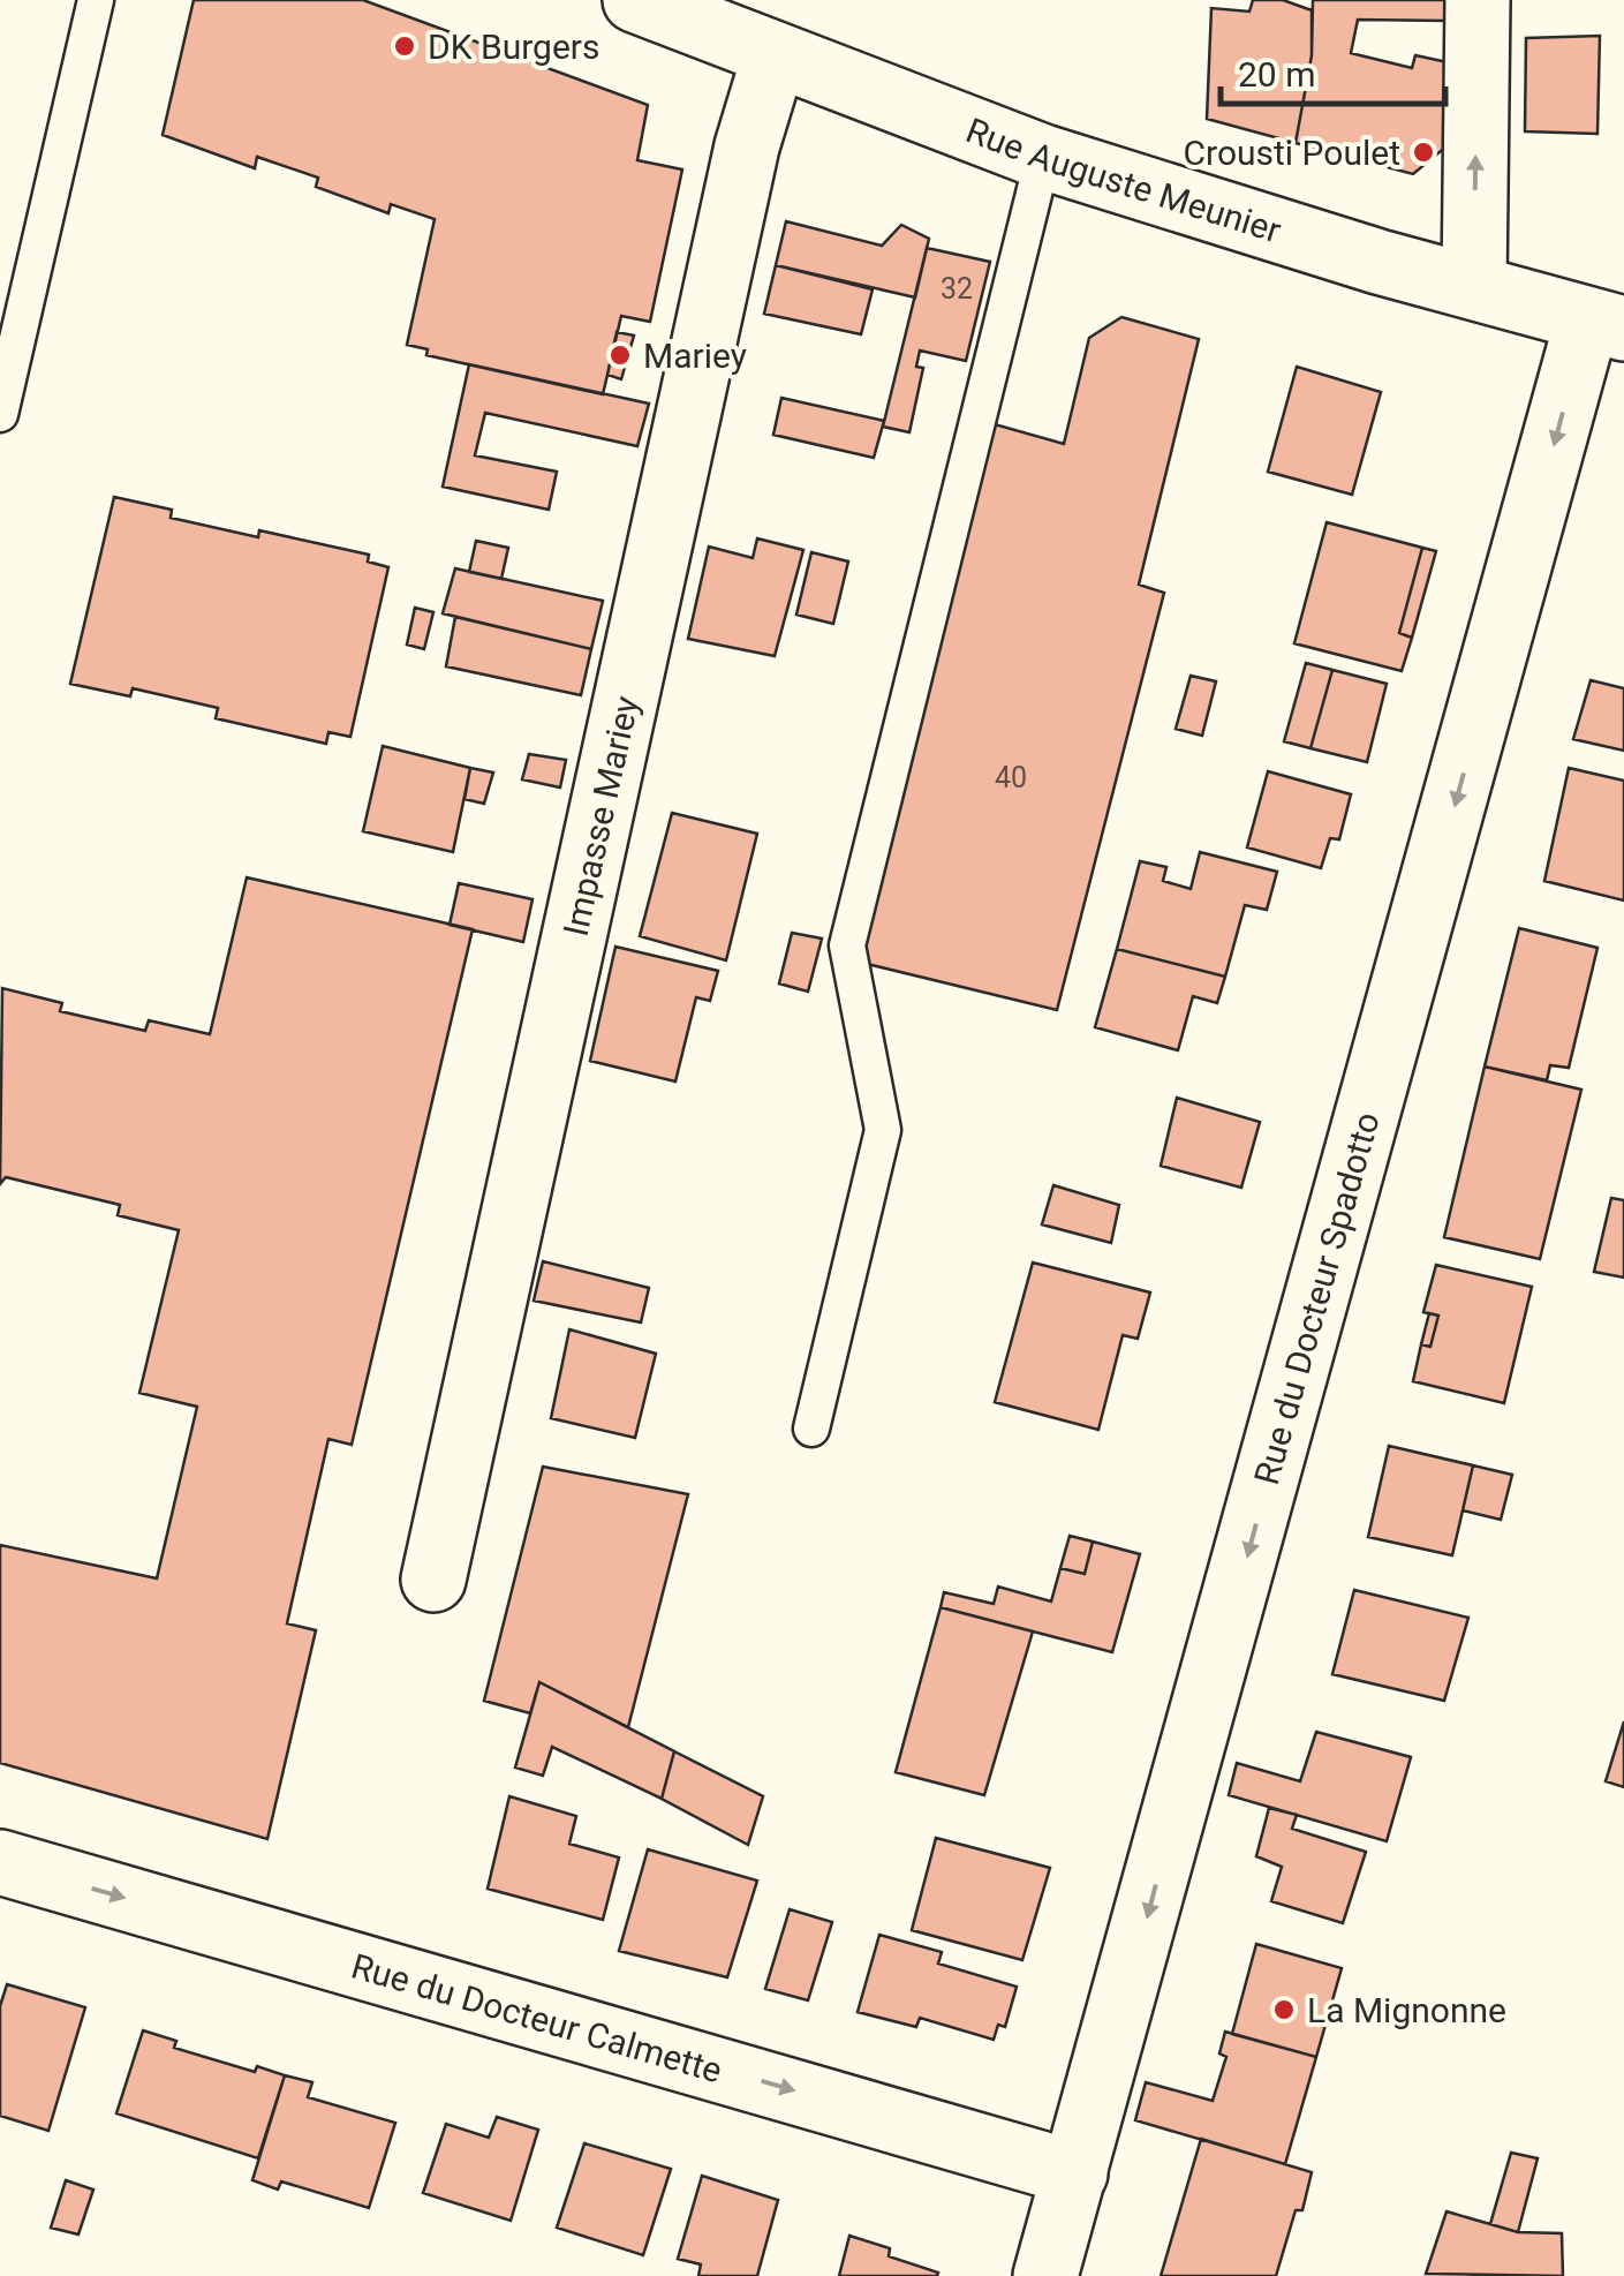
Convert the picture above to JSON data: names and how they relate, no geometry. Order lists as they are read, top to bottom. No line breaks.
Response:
{"streets":{"street":["Rue Auguste Meunier","Impasse Mariey","Rue du Docteur Spadotto","Rue du Docteur Calmette"]},"crossings":[["Rue Auguste Meunier","Impasse Mariey"],["Rue Auguste Meunier","Rue du Docteur Spadotto"],["Rue du Docteur Spadotto","Rue du Docteur Calmette"]],"one_way":["Rue du Docteur Spadotto","Rue du Docteur Calmette"],"places":["DK Burgers","Crousti Poulet","Mariey","La Mignonne"],"house_numbers":["32","40"],"scale_bar":"20 m"}
